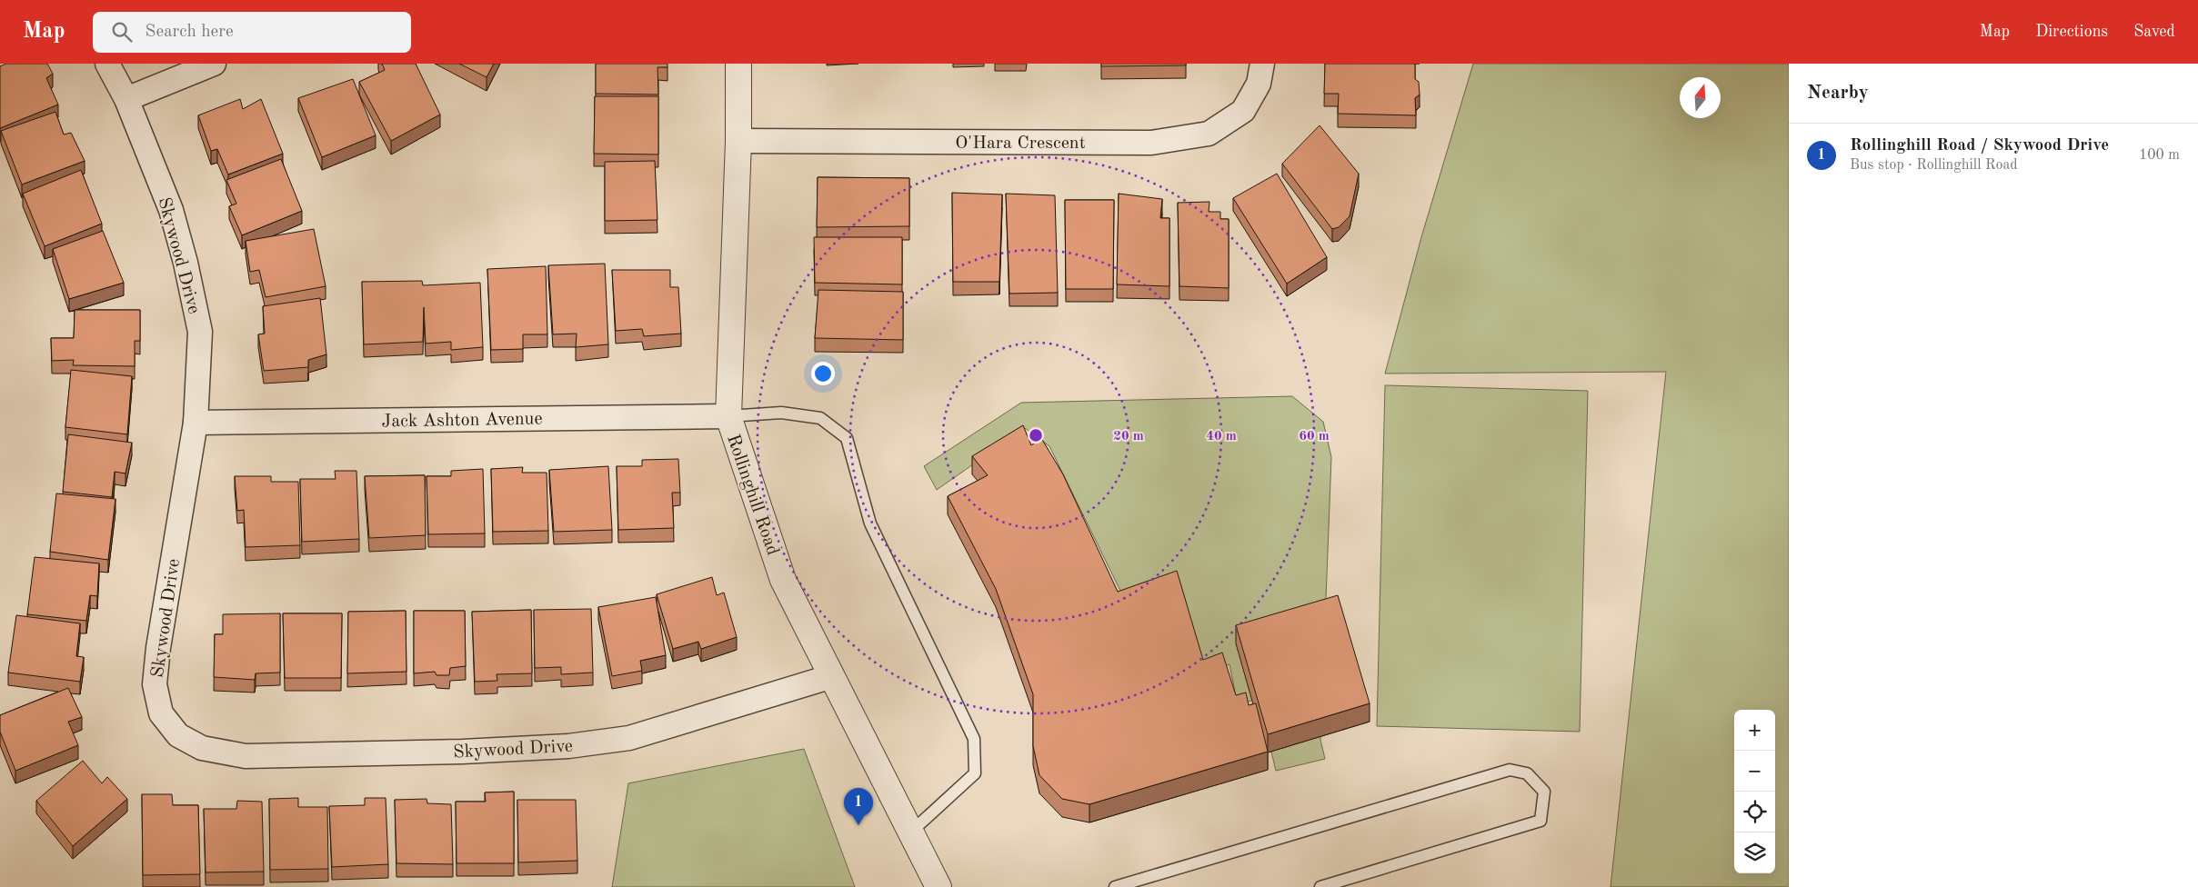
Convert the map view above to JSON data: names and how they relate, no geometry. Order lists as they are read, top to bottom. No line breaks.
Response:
{"streets":{"street":["O'Hara Crescent","Skywood Drive","Jack Ashton Avenue","Rollinghill Road"]},"crossings":[["O'Hara Crescent","Rollinghill Road"],["Skywood Drive","Jack Ashton Avenue"],["Skywood Drive","Rollinghill Road"],["Jack Ashton Avenue","Rollinghill Road"]],"north":"top","page":{"header":"Map","search":"Search here","nav":["Map","Directions","Saved"],"heading":"Nearby","list":[{"mark":"1","name":"Rollinghill Road / Skywood Drive","note":"Bus stop · Rollinghill Road","value":"100 m"}],"map_buttons":["+","−"],"pins":"1"},"rings":["20 m","40 m","60 m"]}
